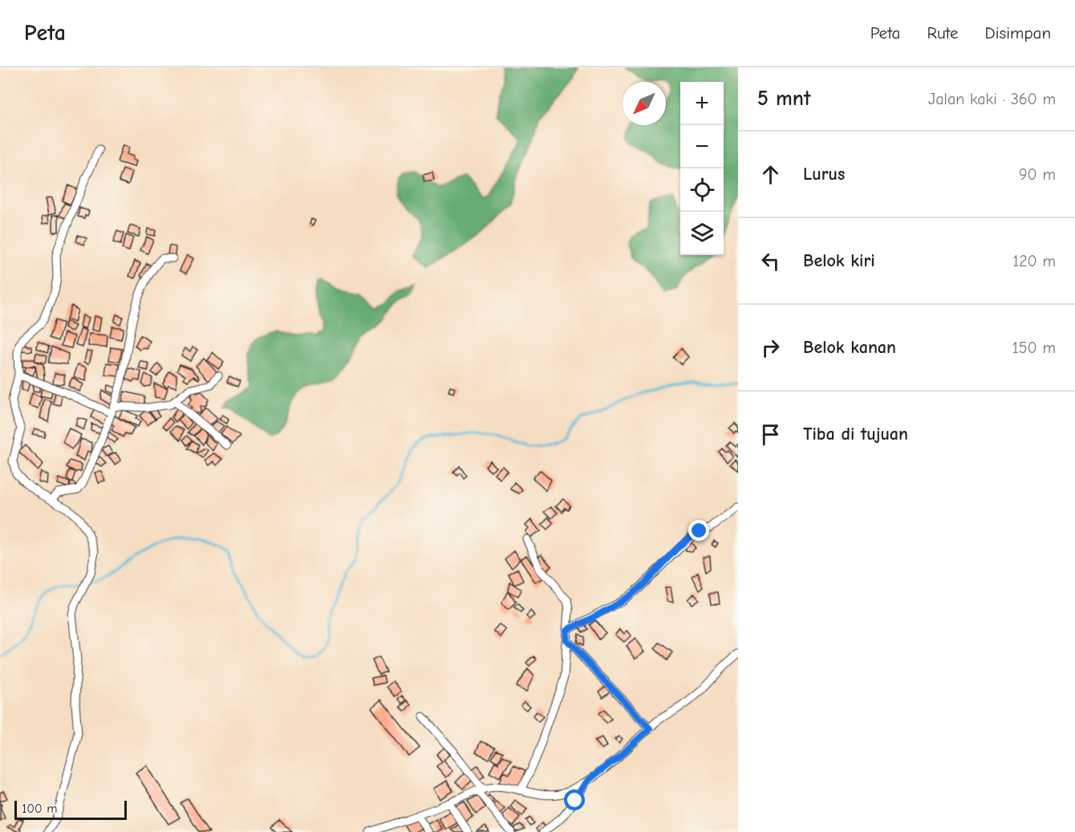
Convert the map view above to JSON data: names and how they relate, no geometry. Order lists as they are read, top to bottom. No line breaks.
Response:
{"scale_bar":"100 m","north":"bottom left","page":{"header":"Peta","nav":["Peta","Rute","Disimpan"],"heading":["5 mnt","Jalan kaki · 360 m"],"map_buttons":["+","−"],"list":[["Lurus","90 m"],["Belok kiri","120 m"],["Belok kanan","150 m"],"Tiba di tujuan"],"scale":"100 m"}}
